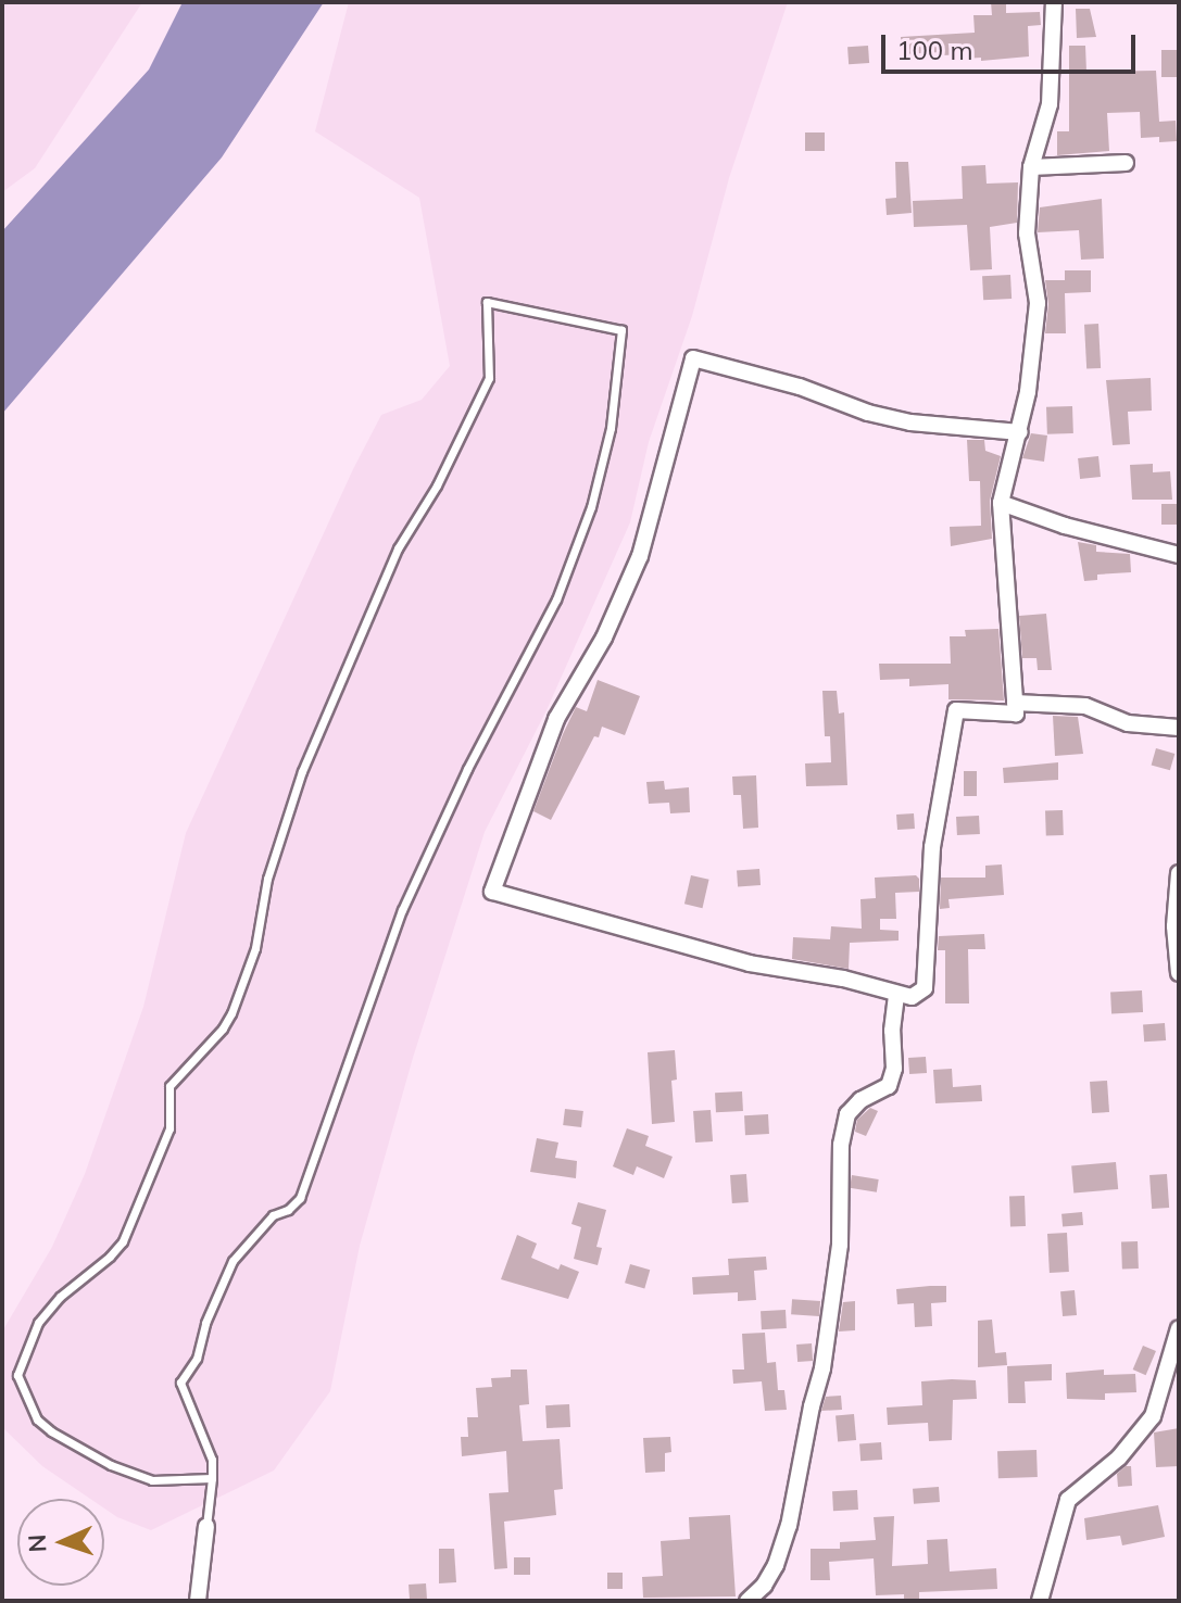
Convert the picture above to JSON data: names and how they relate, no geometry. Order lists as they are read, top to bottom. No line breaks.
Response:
{"scale_bar":"100 m","north":"left"}
